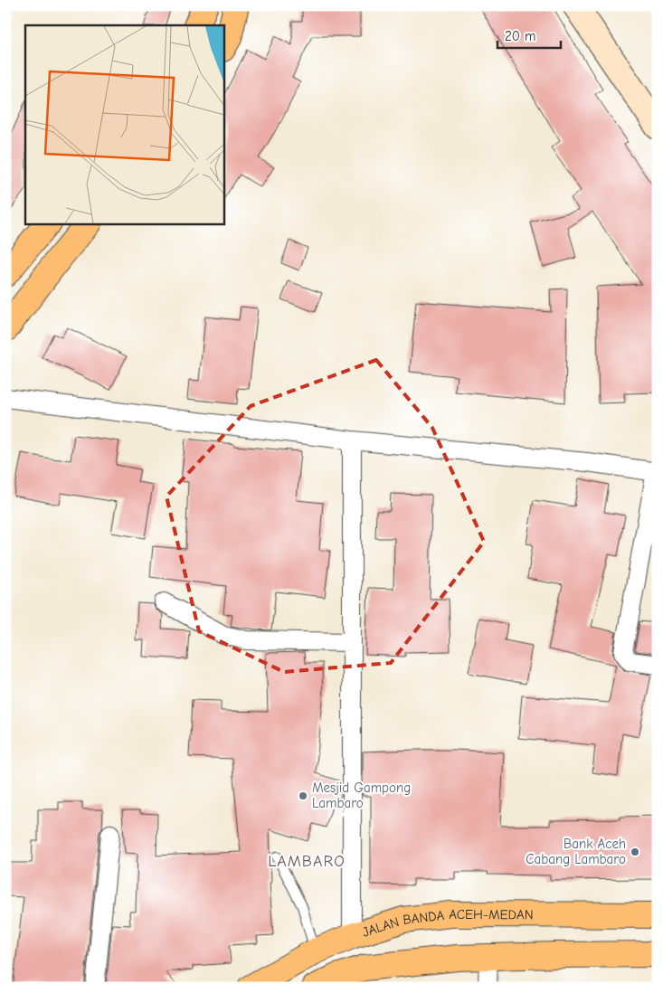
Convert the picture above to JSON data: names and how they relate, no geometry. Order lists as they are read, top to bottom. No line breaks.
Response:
{"streets":{"highway":["JALAN BANDA ACEH-MEDAN"]},"districts":["LAMBARO"],"places":["Mesjid Gampong Lambaro","Bank Aceh Cabang Lambaro"],"scale_bar":"20 m"}
